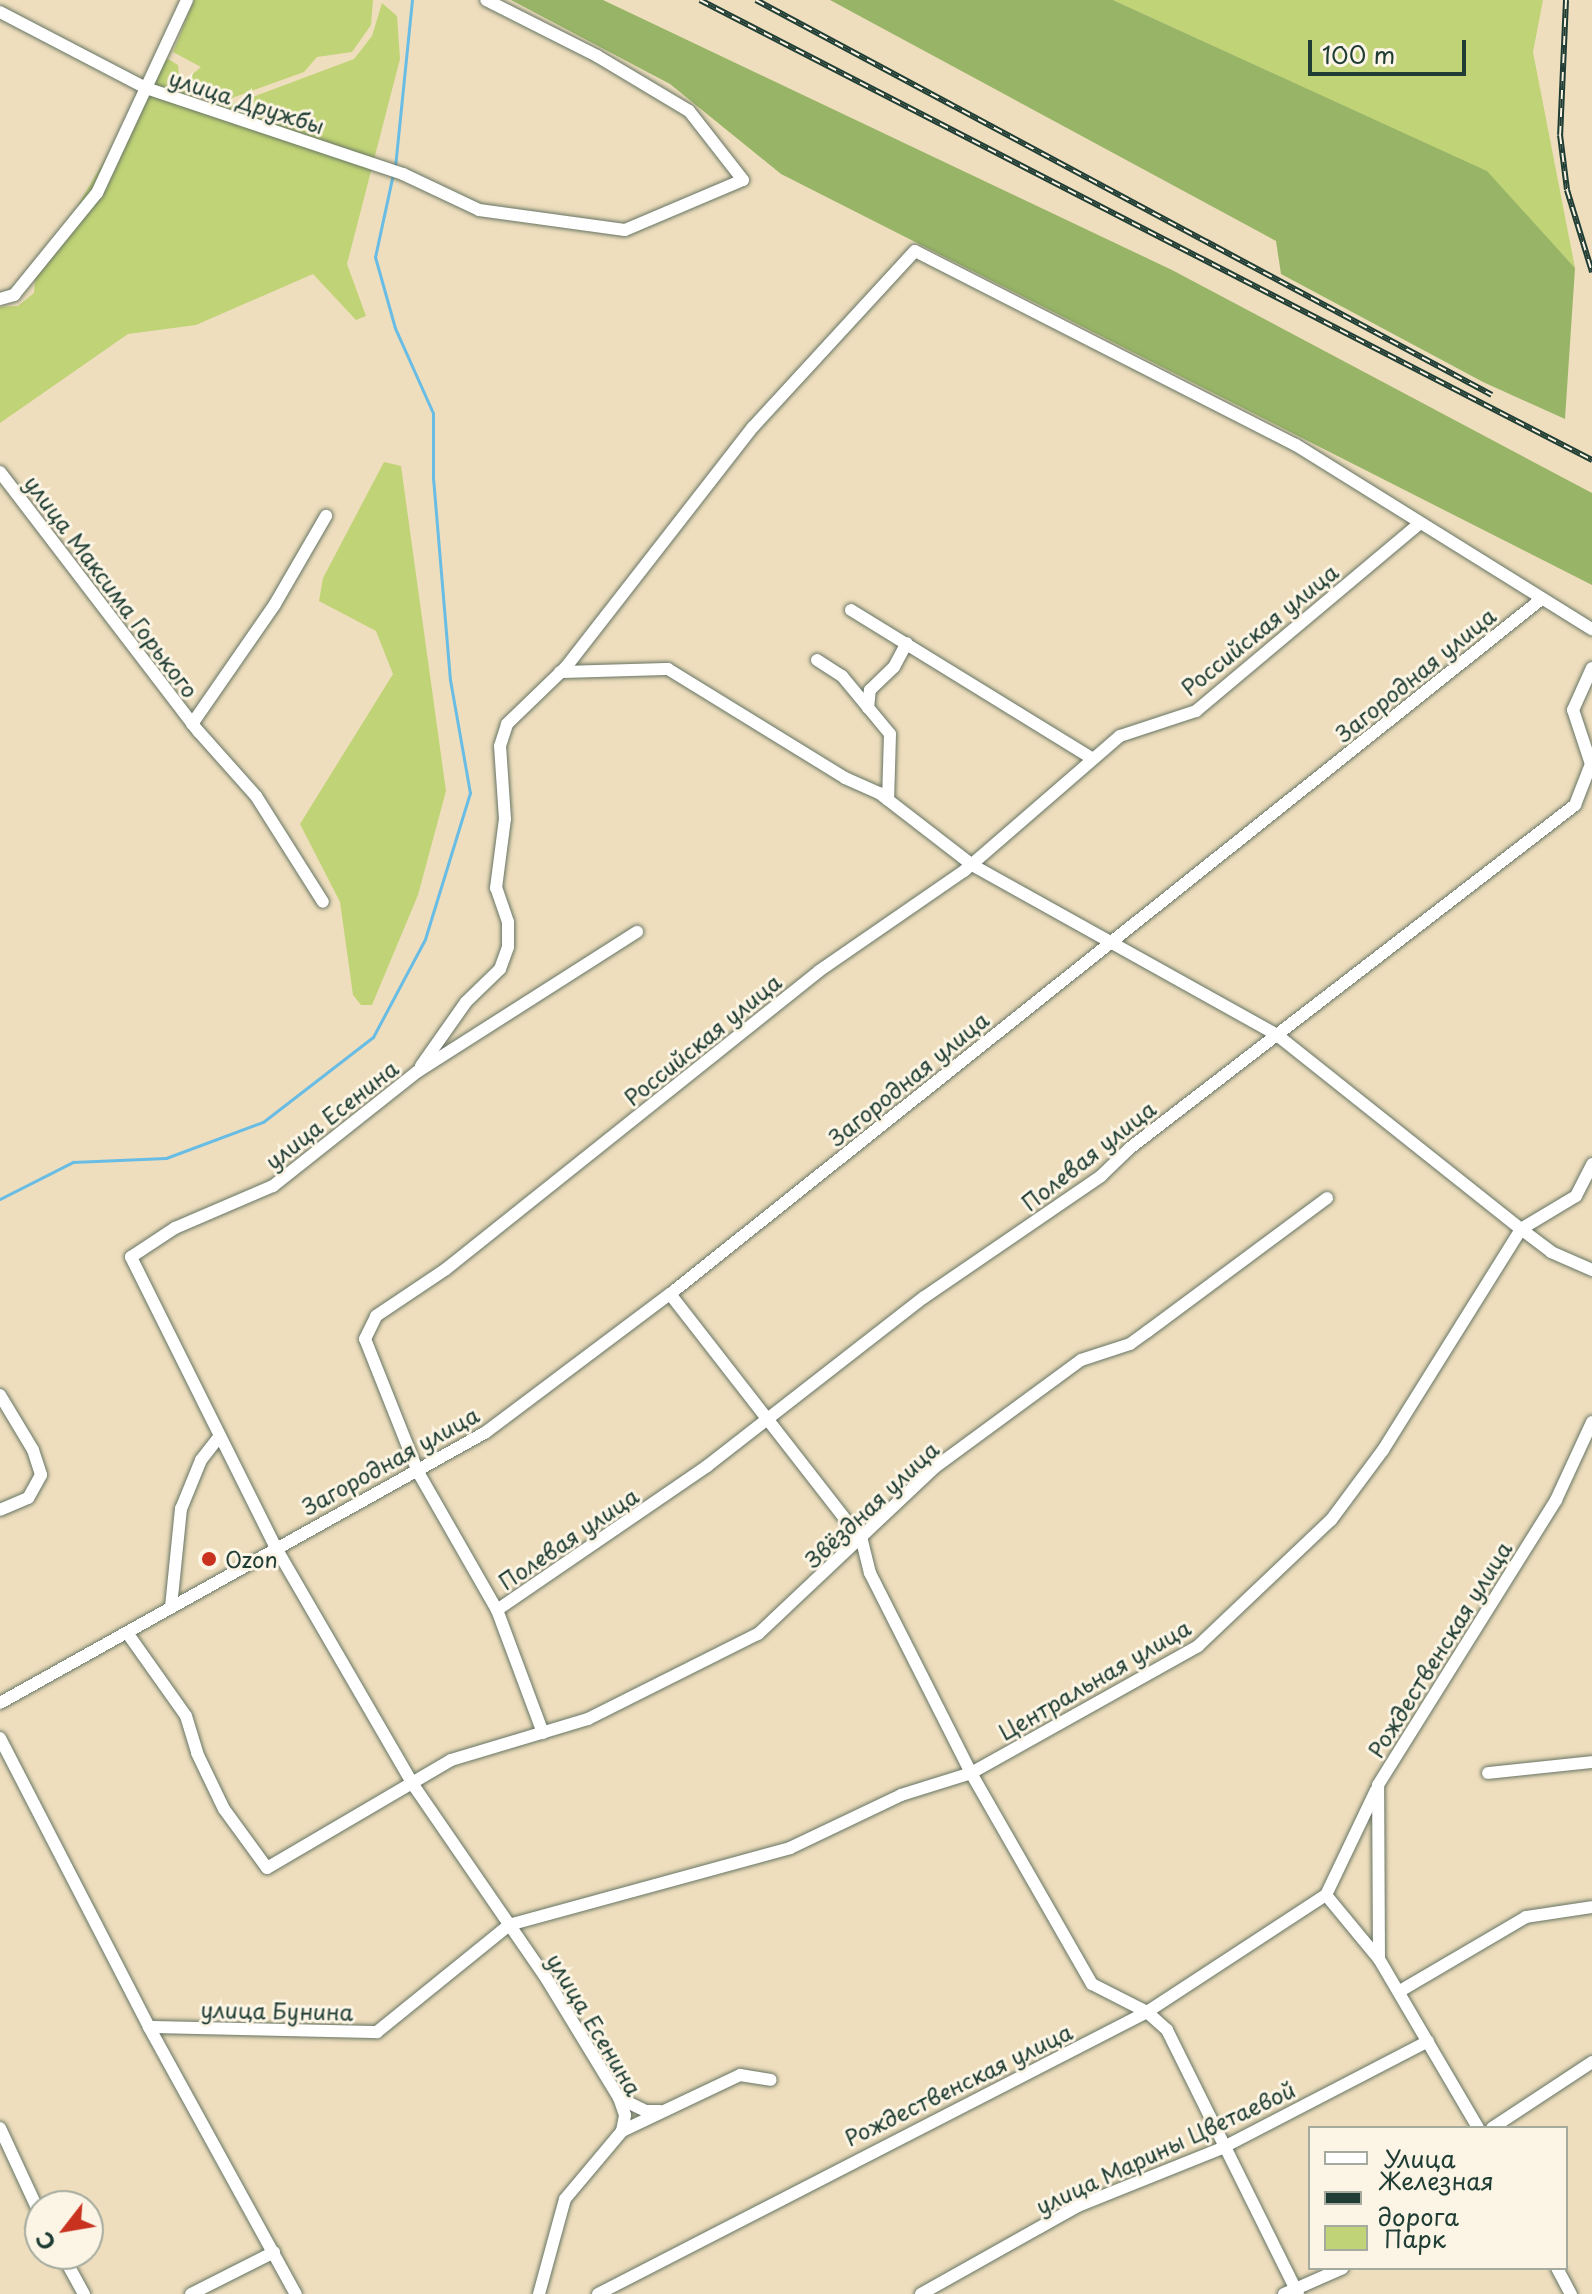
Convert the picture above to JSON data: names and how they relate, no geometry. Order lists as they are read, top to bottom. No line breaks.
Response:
{"streets":{"street":["улица Дружбы","улица Максима Горького","Российская улица","Загородная улица","улица Есенина","Полевая улица","Звёздная улица","Рождественская улица","Центральная улица","улица Бунина","улица Марины Цветаевой"]},"crossings":[["Российская улица","Загородная улица"],["Российская улица","Полевая улица"],["Российская улица","Звёздная улица"],["Загородная улица","улица Есенина"],["улица Есенина","Звёздная улица"],["улица Есенина","Центральная улица"],["улица Есенина","улица Бунина"],["Центральная улица","улица Бунина"]],"places":["Ozon"],"legend":["Улица","Железная дорога","Парк"],"scale_bar":"100 m","north":"bottom left"}
